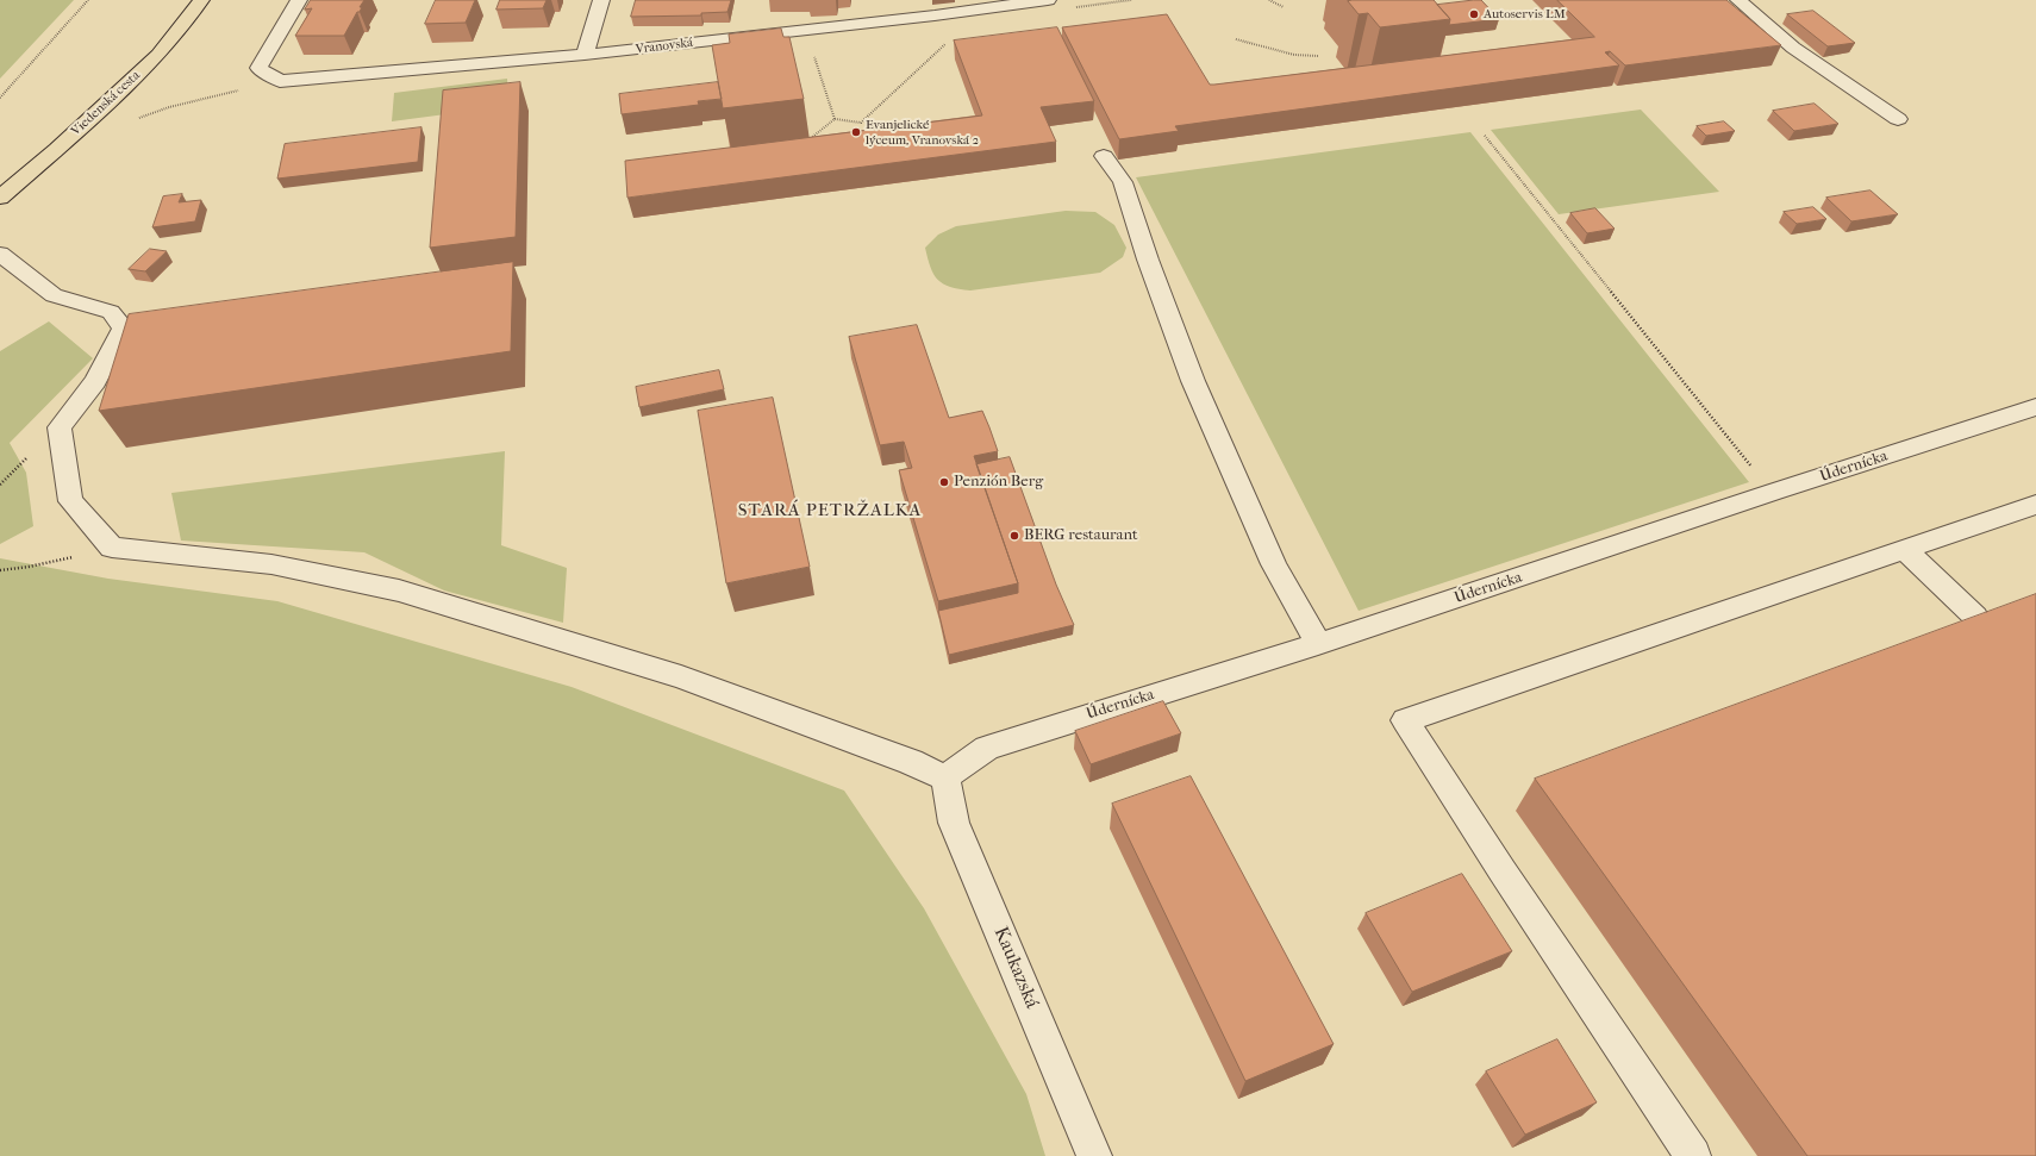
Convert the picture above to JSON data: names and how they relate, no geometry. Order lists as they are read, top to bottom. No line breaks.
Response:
{"streets":{"main road":["Viedenská cesta"],"street":["Vranovská","Údernícka","Kaukazská"]},"crossings":[["Údernícka","Kaukazská"]],"districts":["STARÁ PETRŽALKA"],"places":["Autoservis LM","Evanjelické lýceum, Vranovská 2","Penzión Berg","BERG restaurant"]}
